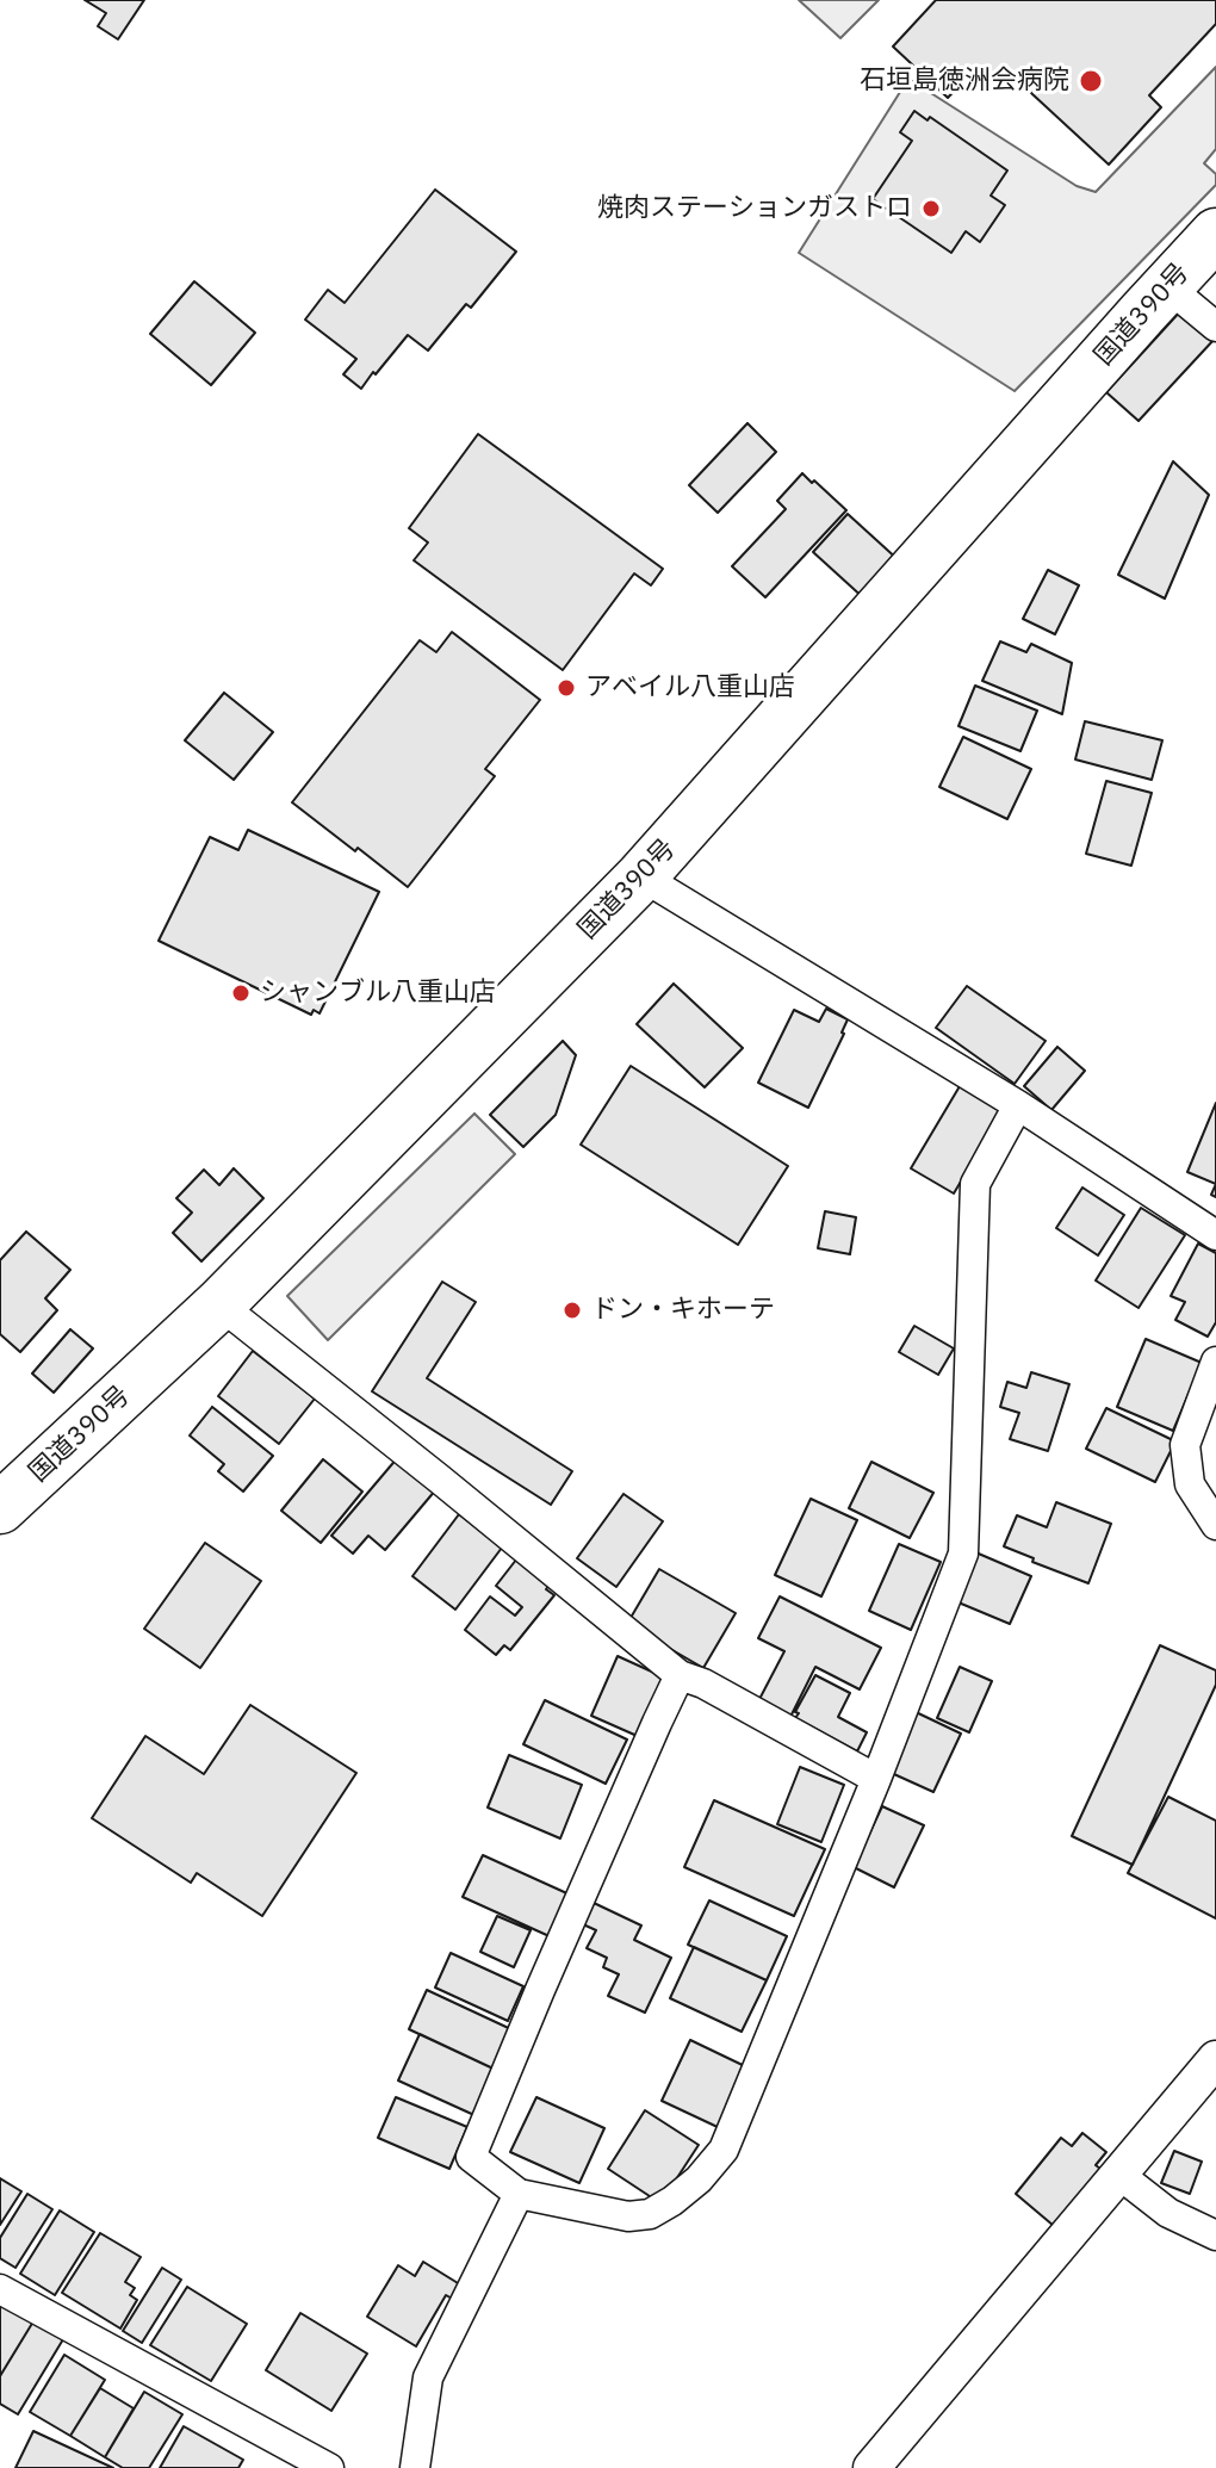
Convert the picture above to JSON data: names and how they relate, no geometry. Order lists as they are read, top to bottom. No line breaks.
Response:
{"streets":{"highway":["国道390号"]},"places":["石垣島徳洲会病院","焼肉ステーションガストロ","アベイル八重山店","シャンブル八重山店","ドン・キホーテ"]}
